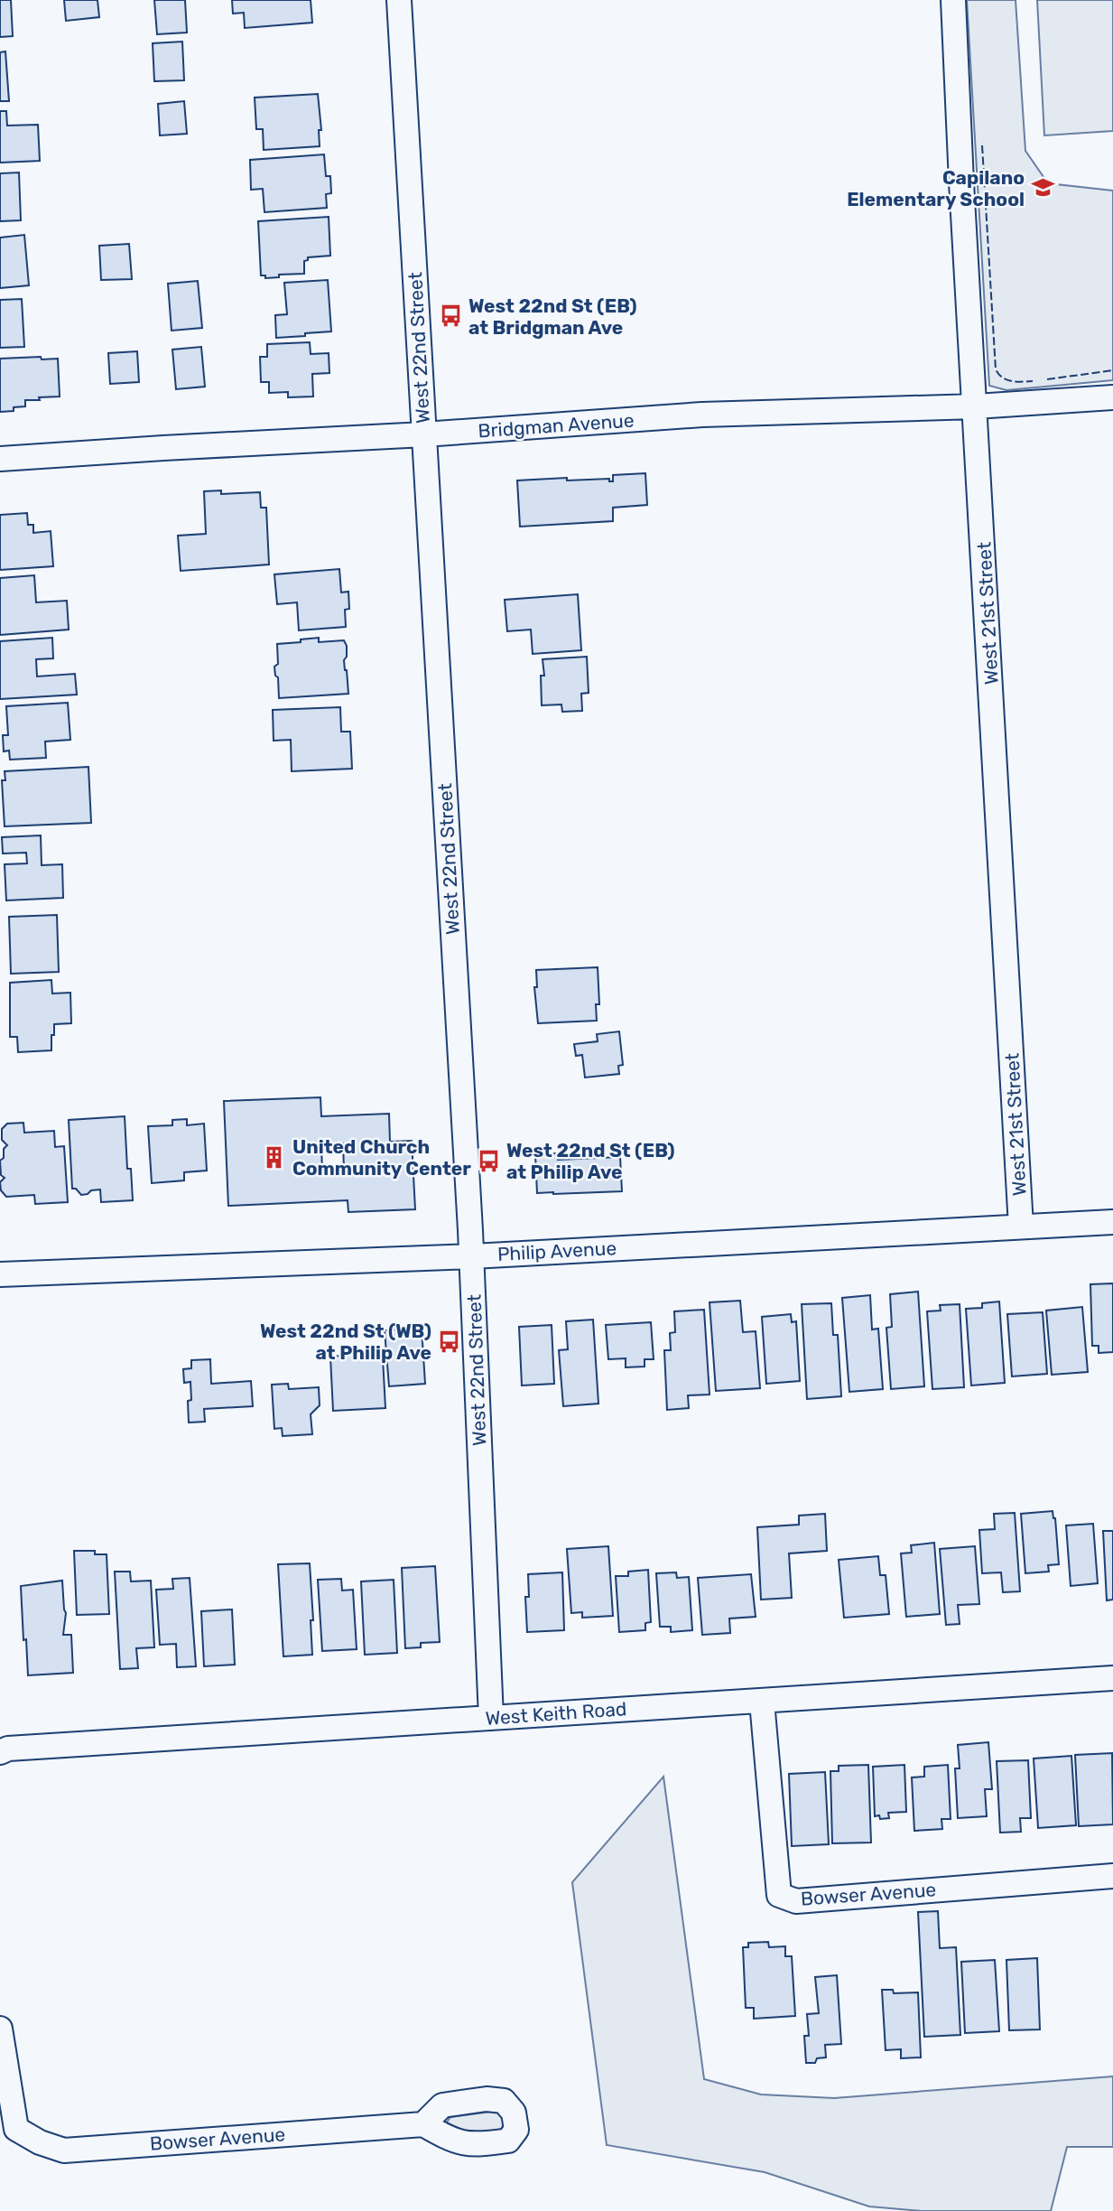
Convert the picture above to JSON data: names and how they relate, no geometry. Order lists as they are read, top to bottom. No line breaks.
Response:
{"streets":{"street":["West 22nd Street","Bridgman Avenue","West 21st Street","Philip Avenue","West Keith Road","Bowser Avenue"]},"crossings":[["West 22nd Street","Bridgman Avenue"],["West 22nd Street","Philip Avenue"],["West 22nd Street","West Keith Road"],["Bridgman Avenue","West 21st Street"],["West 21st Street","Philip Avenue"],["West Keith Road","Bowser Avenue"]],"places":{"school or university":["Capilano Elementary School"],"bus stop":["West 22nd St (EB) at Bridgman Ave","West 22nd St (EB) at Philip Ave","West 22nd St (WB) at Philip Ave"],"building":["United Church Community Center"]}}
